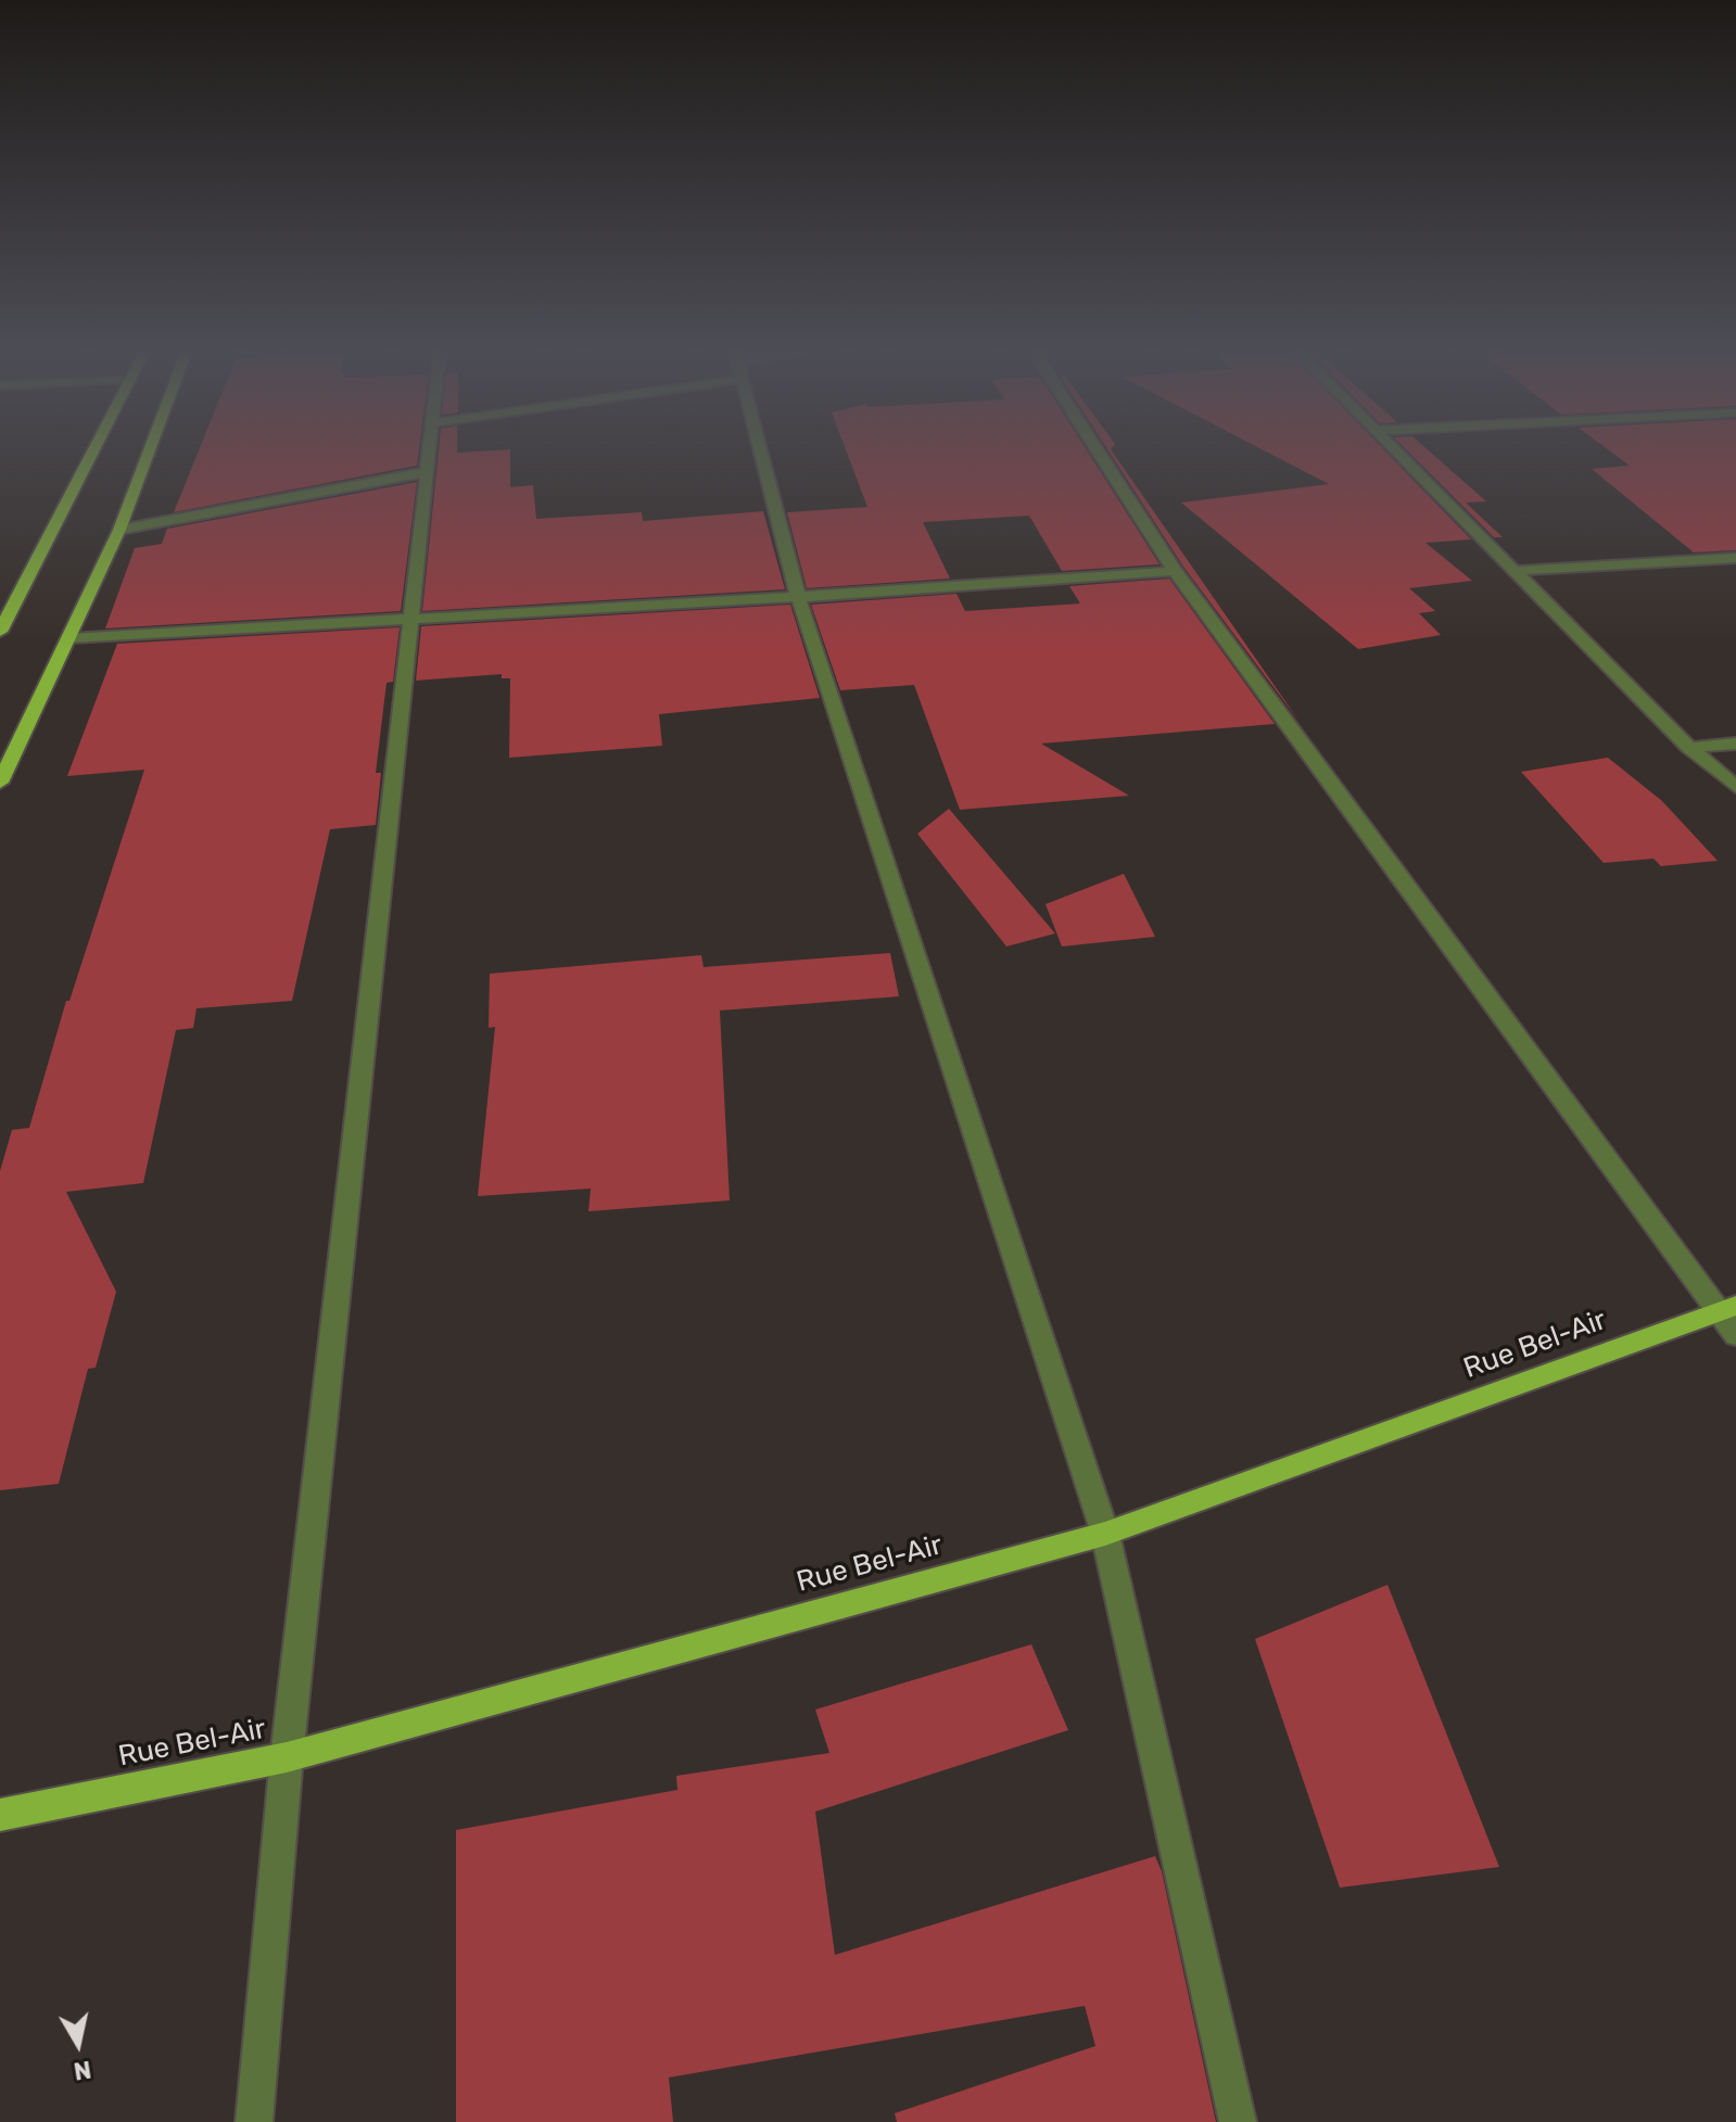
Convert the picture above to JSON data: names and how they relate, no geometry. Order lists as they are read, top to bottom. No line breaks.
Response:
{"streets":{"main road":["Rue Bel-Air"]},"north":"bottom"}
